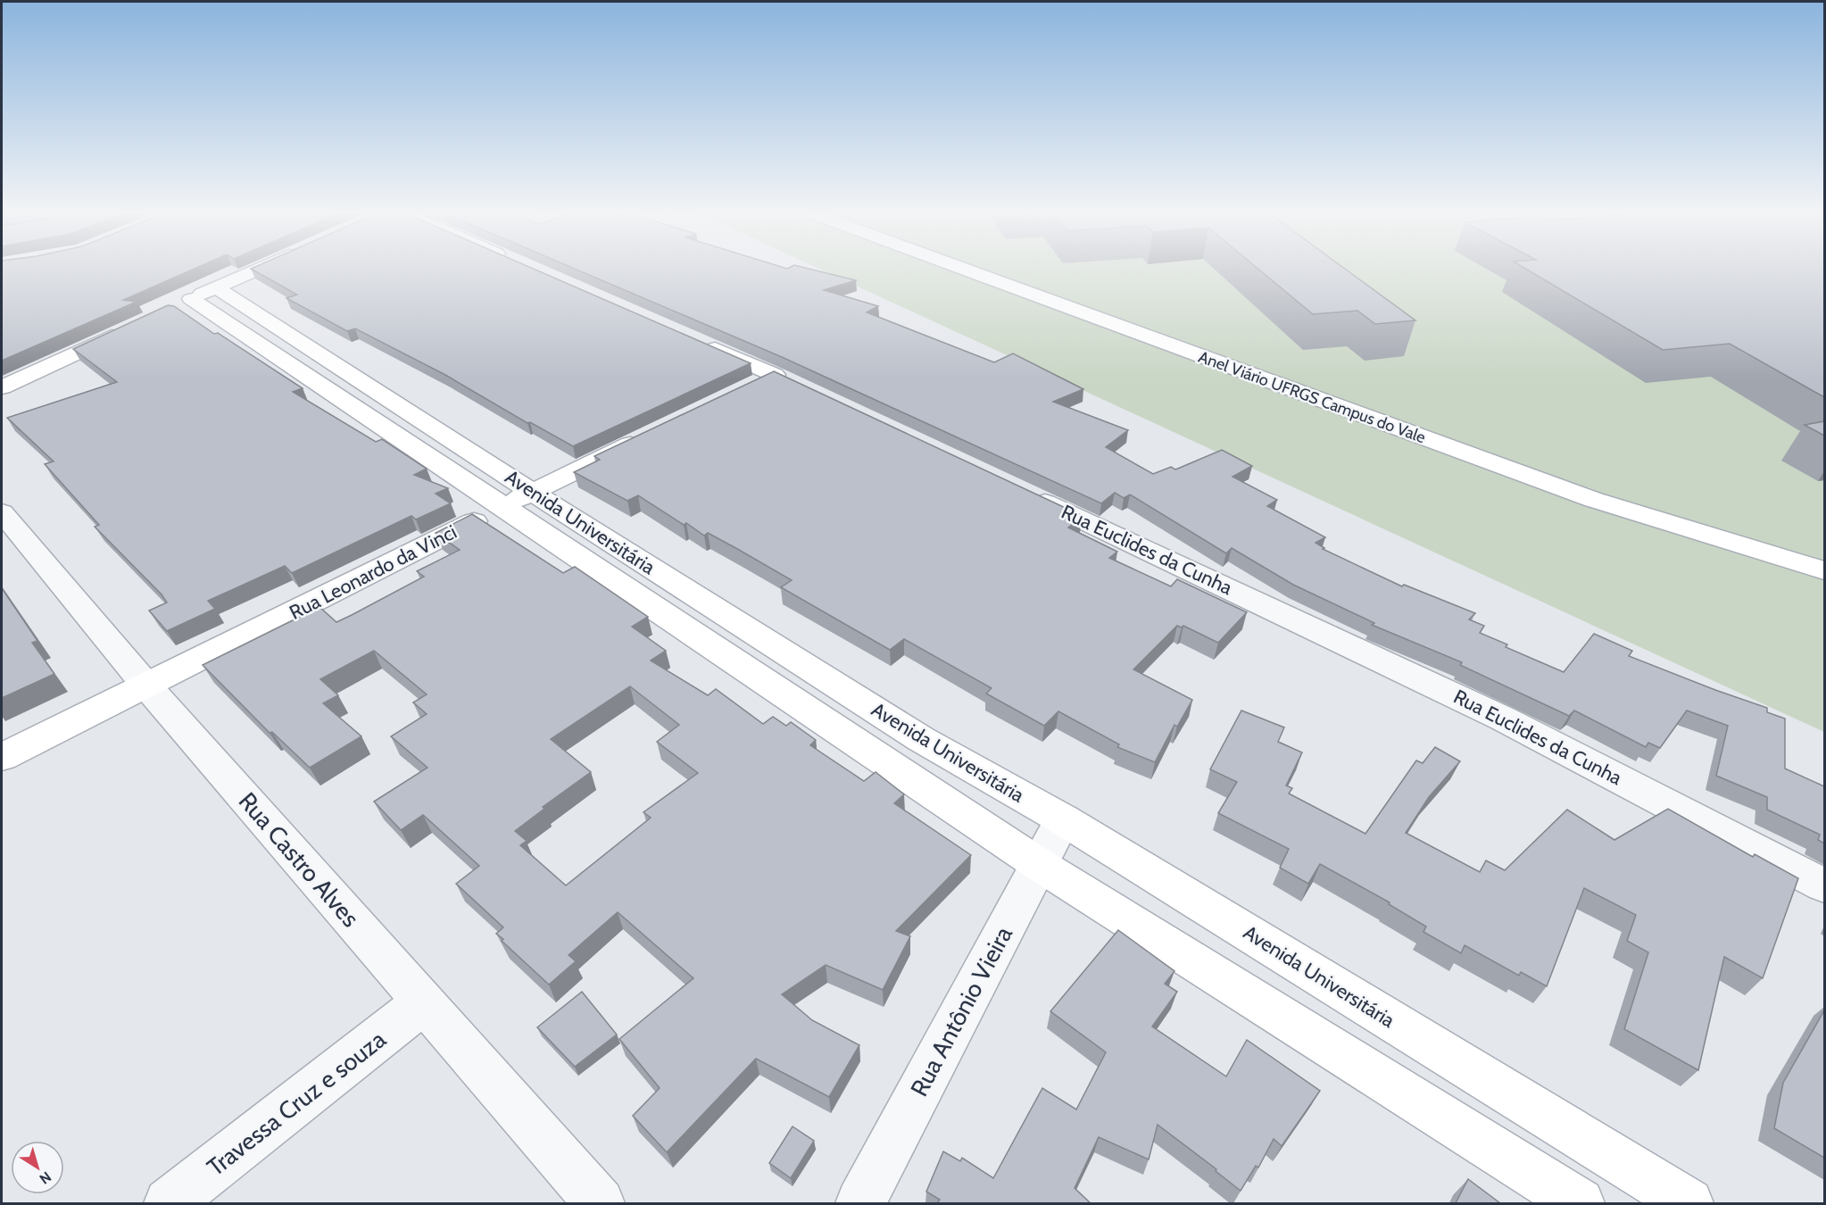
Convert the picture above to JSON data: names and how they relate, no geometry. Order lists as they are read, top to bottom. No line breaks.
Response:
{"streets":{"main road":["Anel Viário UFRGS Campus do Vale","Avenida Universitária","Rua Leonardo da Vinci"],"street":["Rua Euclides da Cunha","Rua Castro Alves","Rua Antônio Vieira","Travessa Cruz e souza"]},"crossings":[["Avenida Universitária","Rua Leonardo da Vinci"],["Avenida Universitária","Rua Antônio Vieira"],["Rua Leonardo da Vinci","Rua Castro Alves"],["Rua Castro Alves","Travessa Cruz e souza"]],"north":"bottom right"}
